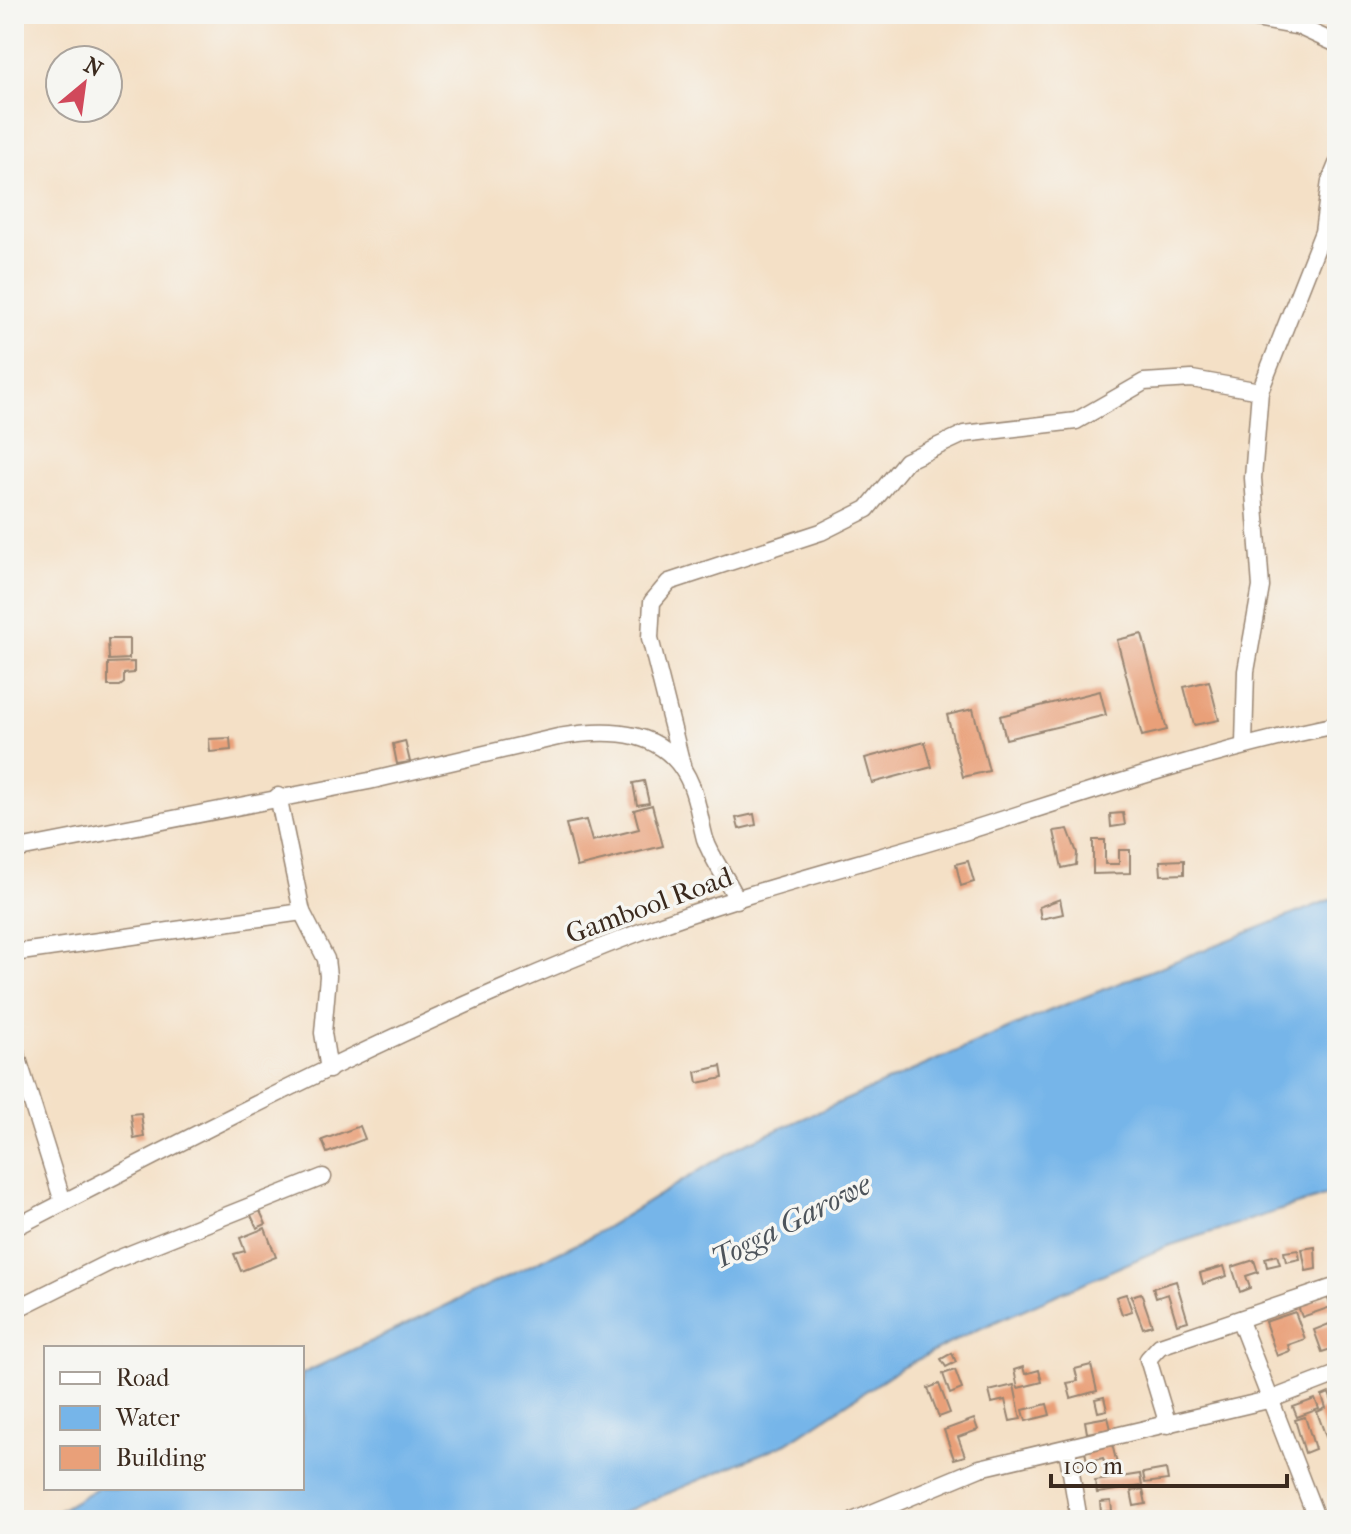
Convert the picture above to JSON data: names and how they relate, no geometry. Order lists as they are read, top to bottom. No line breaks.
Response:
{"streets":{"street":["Gambool Road"]},"water":["Togga Garowe"],"legend":["Road","Water","Building"],"scale_bar":"100 m","north":"top right"}
